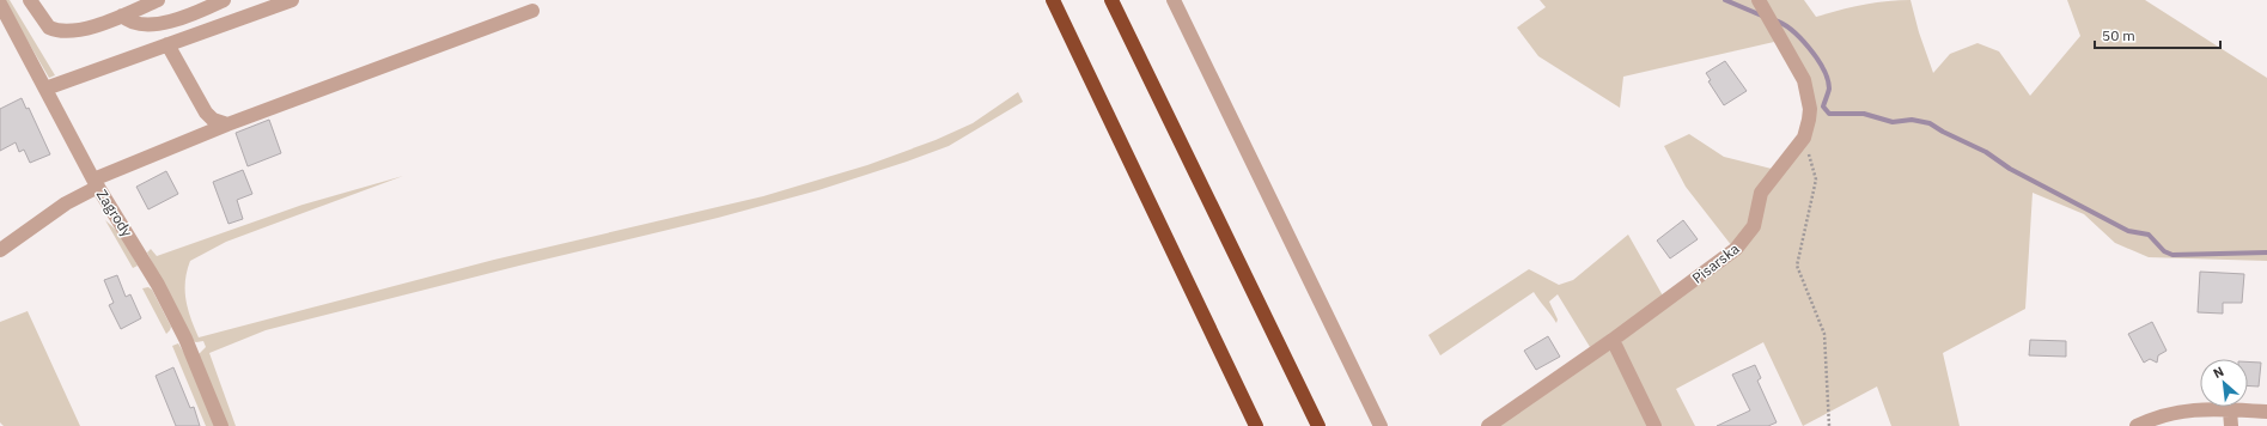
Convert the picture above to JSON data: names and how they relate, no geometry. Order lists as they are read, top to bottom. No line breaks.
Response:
{"streets":{"street":["Zagrody","Pisarska"]},"scale_bar":"50 m","north":"top left"}
